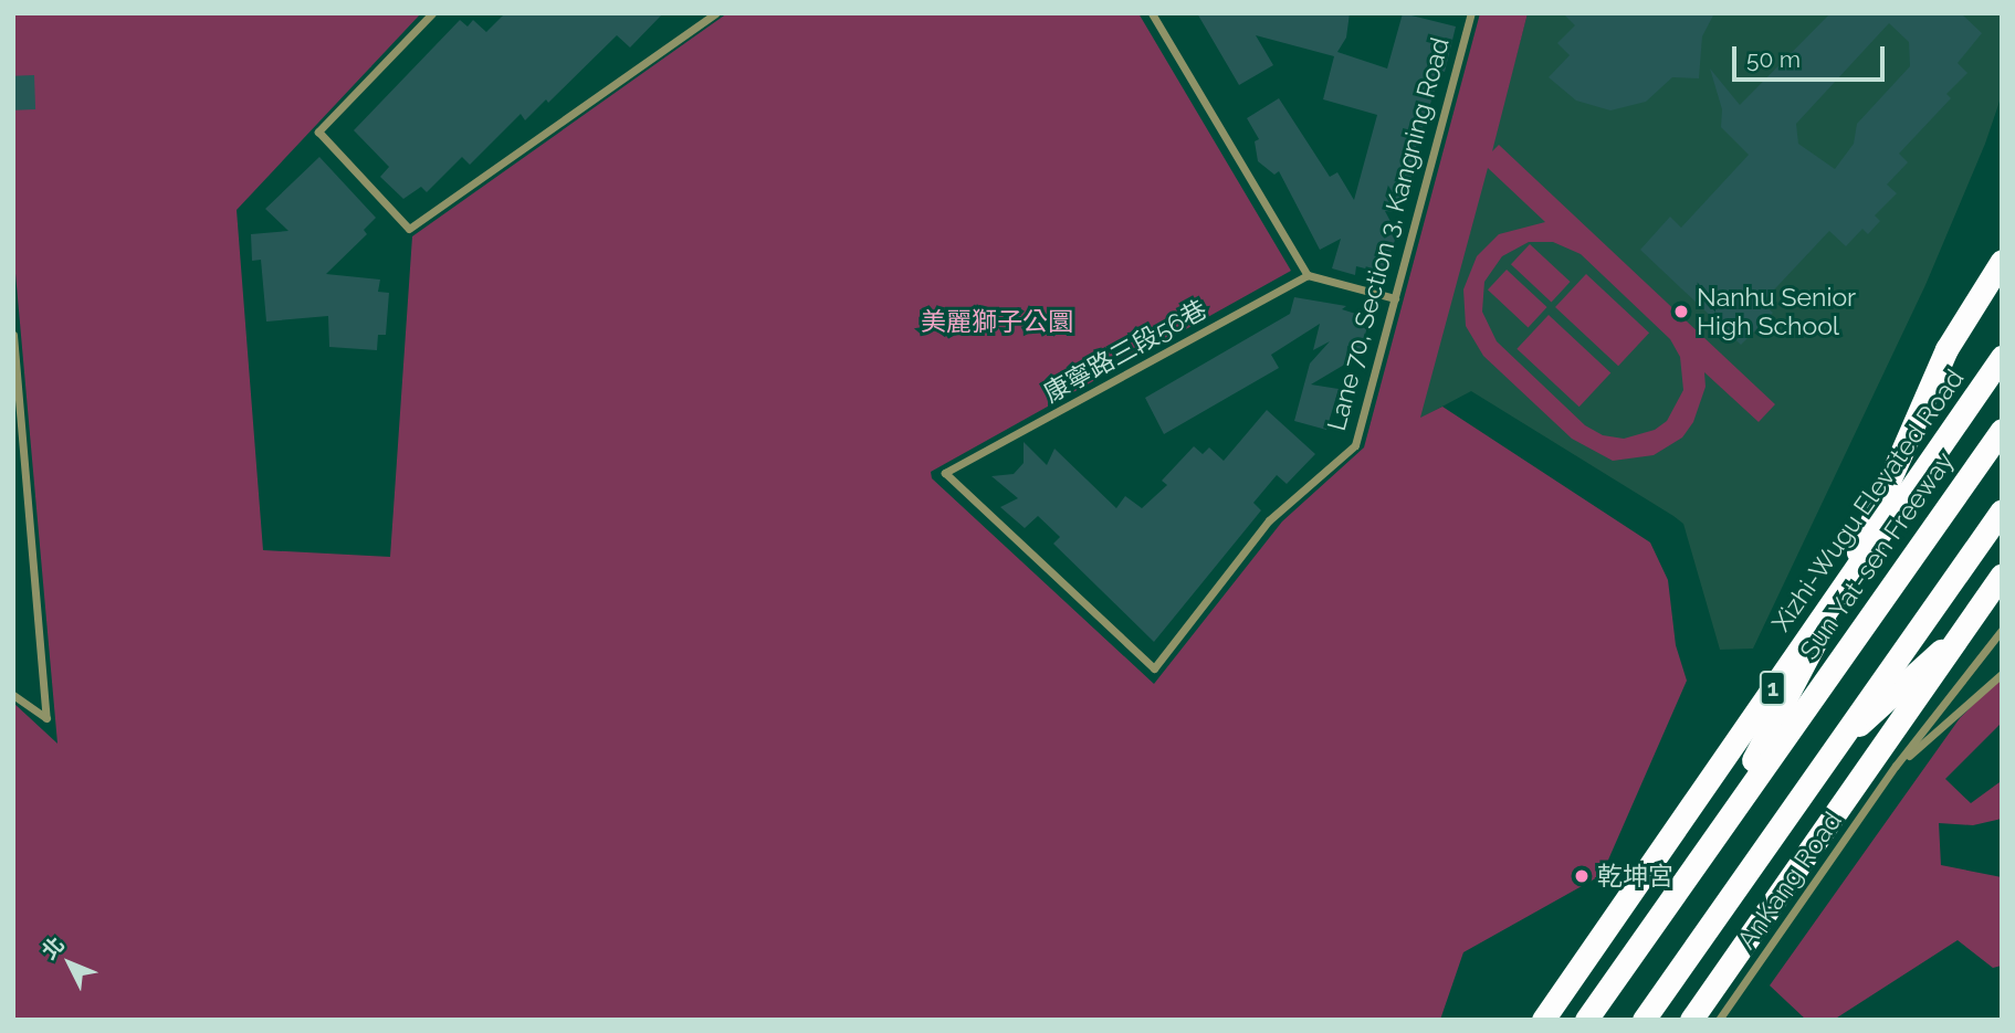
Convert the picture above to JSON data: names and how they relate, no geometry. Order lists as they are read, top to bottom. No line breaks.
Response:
{"streets":{"highway":["Xizhi-Wugu Elevated Road","Sun Yat-sen Freeway","1"],"street":["Lane 70, Section 3, Kangning Road","康寧路三段56巷","AnKang Road"]},"crossings":[["Lane 70, Section 3, Kangning Road","康寧路三段56巷"]],"parks":["美麗獅子公圜"],"places":["Nanhu Senior High School","乾坤宮"],"scale_bar":"50 m","north":"top left"}
